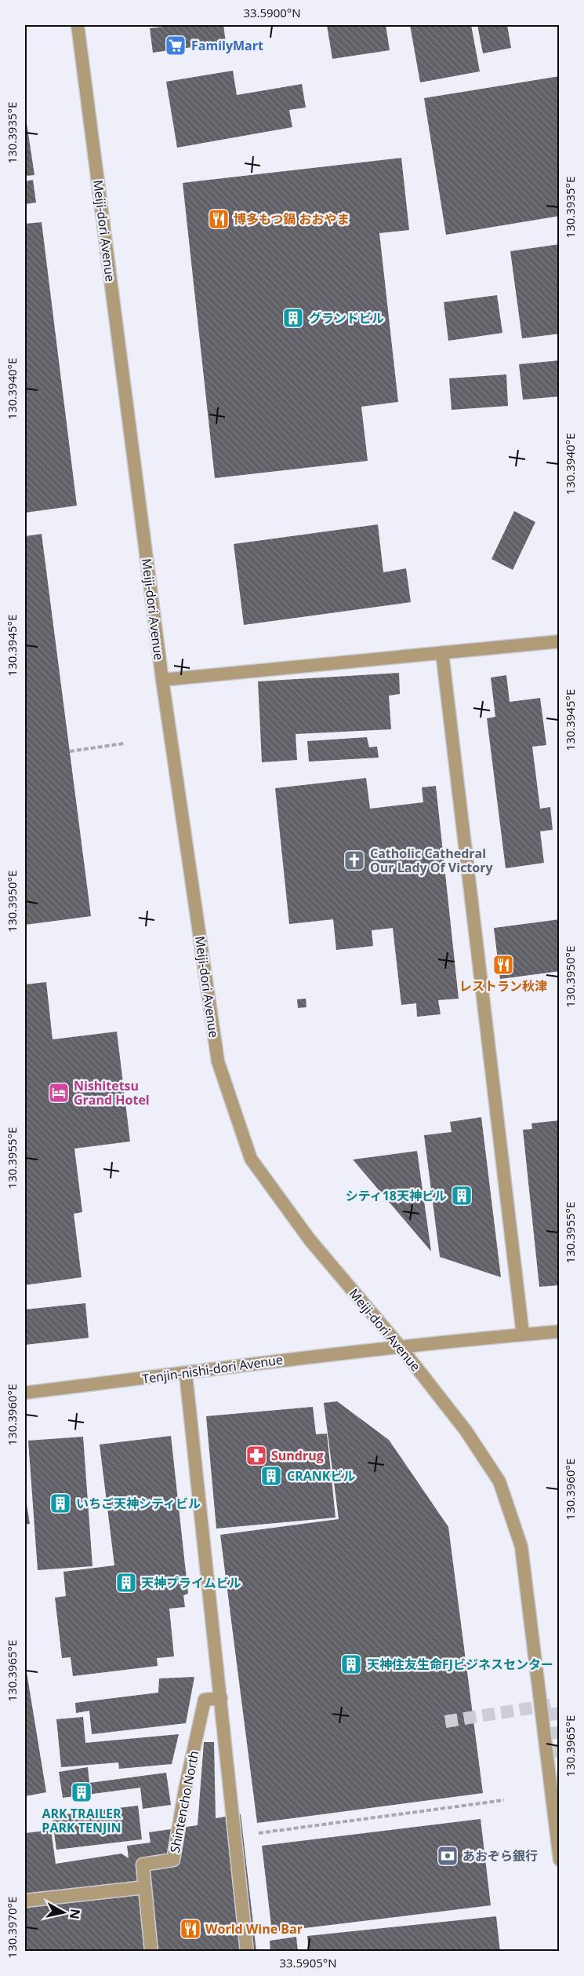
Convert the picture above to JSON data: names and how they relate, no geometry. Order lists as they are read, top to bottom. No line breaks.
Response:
{"streets":{"street":["Meiji-dori Avenue","Tenjin-nishi-dori Avenue","Shintencho North"]},"crossings":[["Meiji-dori Avenue","Tenjin-nishi-dori Avenue"]],"places":{"supermarket":["FamilyMart"],"restaurant":["博多もつ鍋 おおやま","レストラン秋津","World Wine Bar"],"building":["グランドビル","シティ18天神ビル","CRANKビル","いちご天神シティビル","天神プライムビル","天神住友生命FJビジネスセンター","ARK TRAILER PARK TENJIN"],"church":["Catholic Cathedral Our Lady Of Victory"],"hotel":["Nishitetsu Grand Hotel"],"pharmacy":["Sundrug"],"bank":["あおぞら銀行"]},"north":"right","coordinates":["33.5900°N","130.3935°E","130.3940°E","130.3945°E","130.3950°E","130.3955°E","130.3960°E","130.3965°E","130.3970°E","33.5905°N"]}
